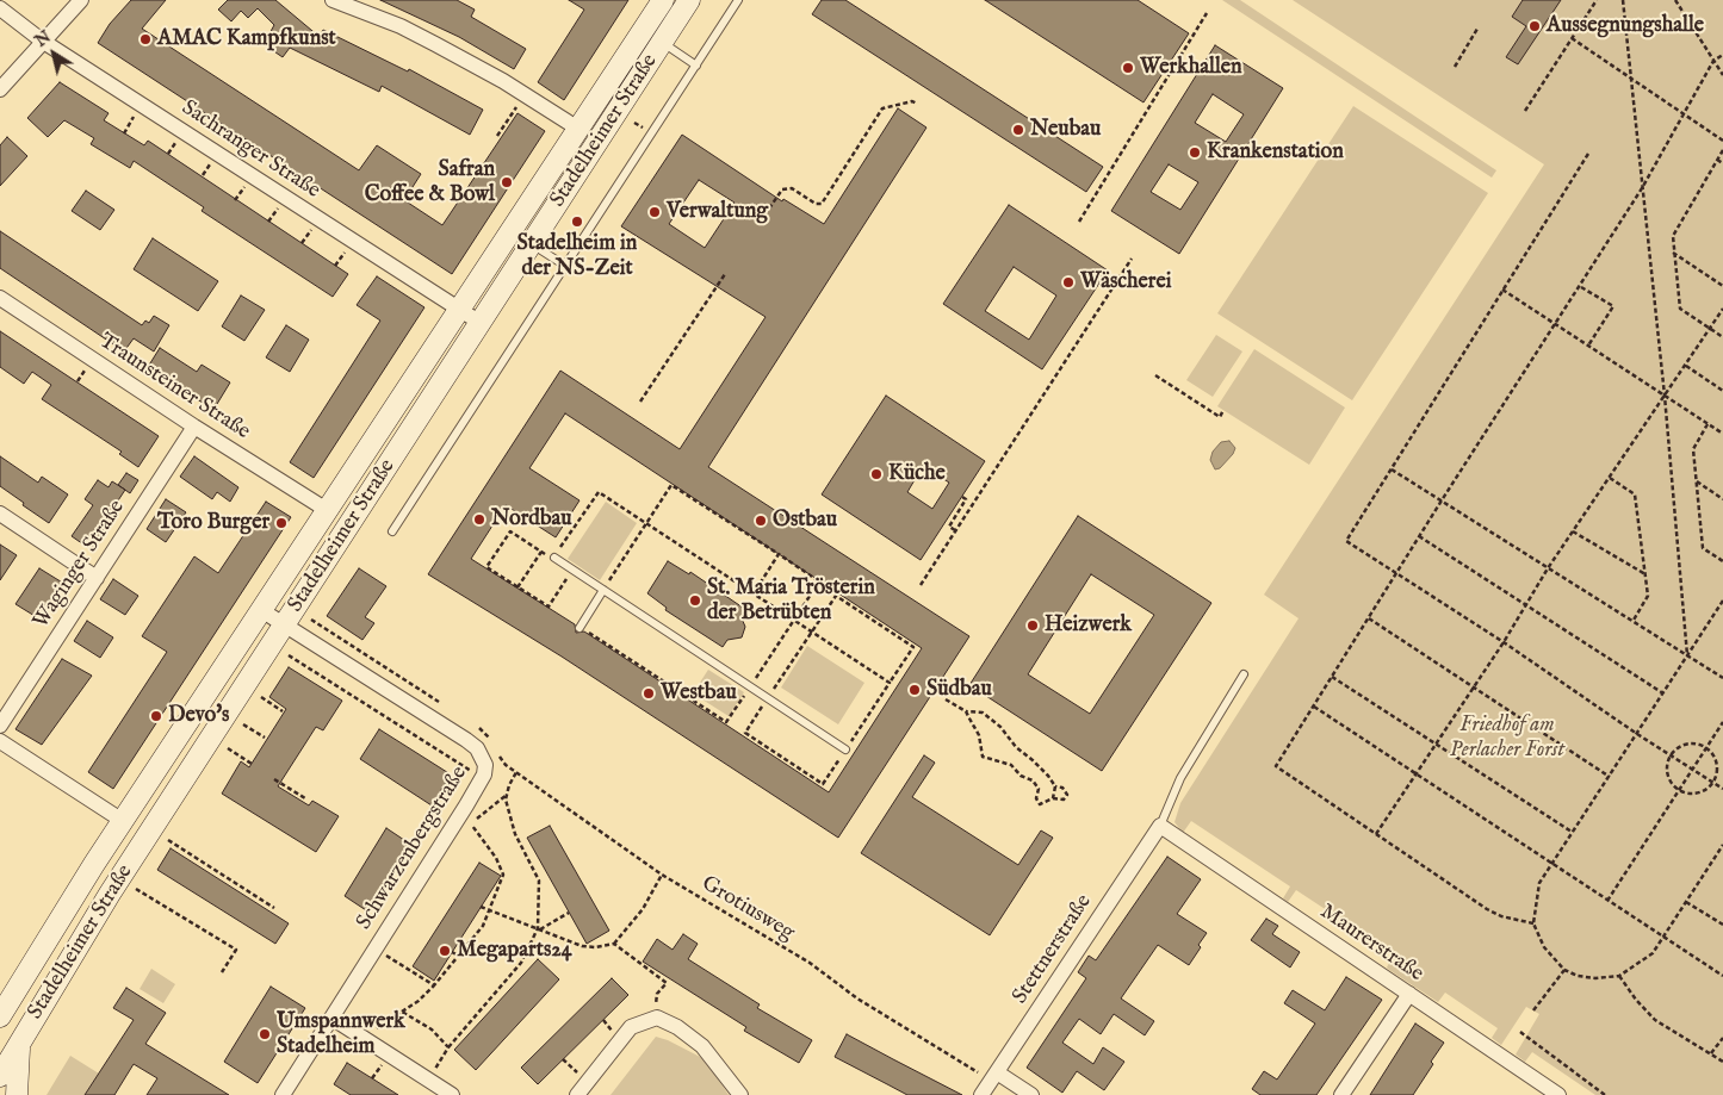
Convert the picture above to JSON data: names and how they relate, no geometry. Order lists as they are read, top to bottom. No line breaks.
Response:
{"streets":{"main road":["Stadelheimer Straße"],"street":["Sachranger Straße","Traunsteiner Straße","Waginger Straße","Schwarzenbergstraße","Maurerstraße","Stettnerstraße"],"path":["Grotiusweg"]},"crossings":[["Stadelheimer Straße","Sachranger Straße"],["Stadelheimer Straße","Traunsteiner Straße"],["Stadelheimer Straße","Schwarzenbergstraße"],["Traunsteiner Straße","Waginger Straße"],["Grotiusweg","Stettnerstraße"],["Maurerstraße","Stettnerstraße"]],"parks":["Friedhof am Perlacher Forst"],"places":["Aussegnungshalle","AMAC Kampfkunst","Werkhallen","Neubau","Krankenstation","Safran Coffee & Bowl","Verwaltung","Stadelheim in der NS-Zeit","Wäscherei","Küche","Nordbau","Ostbau","Toro Burger","St. Maria Trösterin der Betrübten","Heizwerk","Südbau","Westbau","Devo's","Megaparts24","Umspannwerk Stadelheim"],"north":"top left"}
